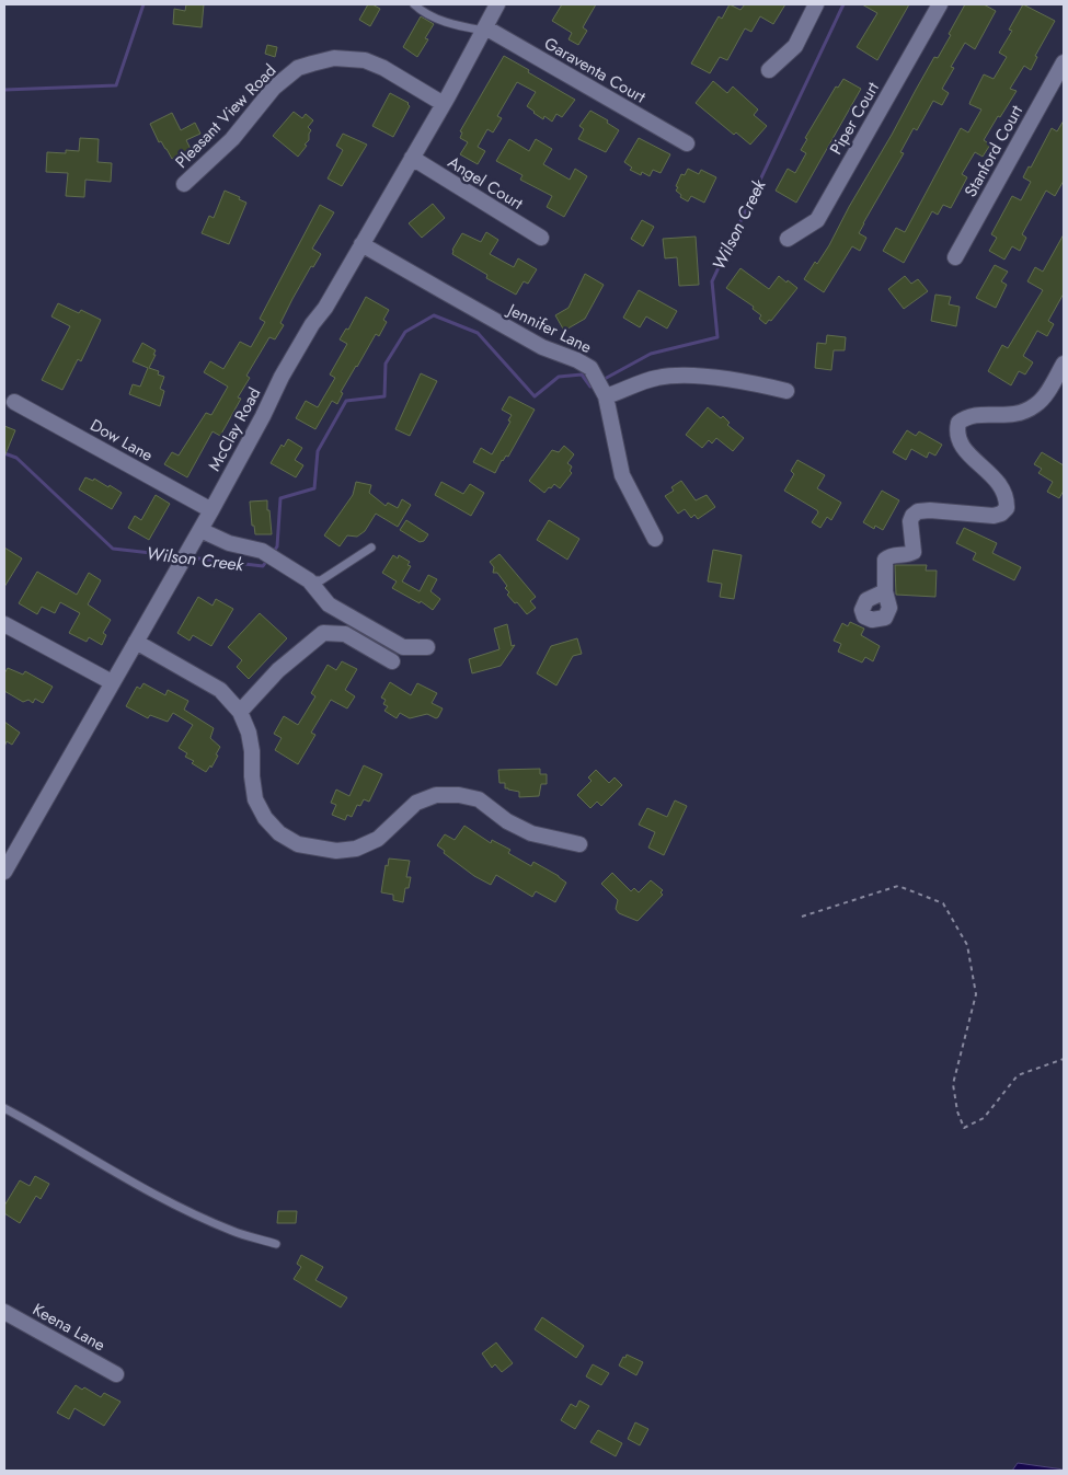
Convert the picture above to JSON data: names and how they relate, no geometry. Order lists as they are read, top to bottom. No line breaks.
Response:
{"streets":{"street":["Garaventa Court","Pleasant View Road","Piper Court","Stanford Court","Angel Court","Jennifer Lane","McClay Road","Dow Lane","Keena Lane"]},"crossings":[["Garaventa Court","McClay Road"],["Pleasant View Road","McClay Road"],["Angel Court","McClay Road"],["Jennifer Lane","McClay Road"],["McClay Road","Dow Lane"]],"water":["Wilson Creek"]}
